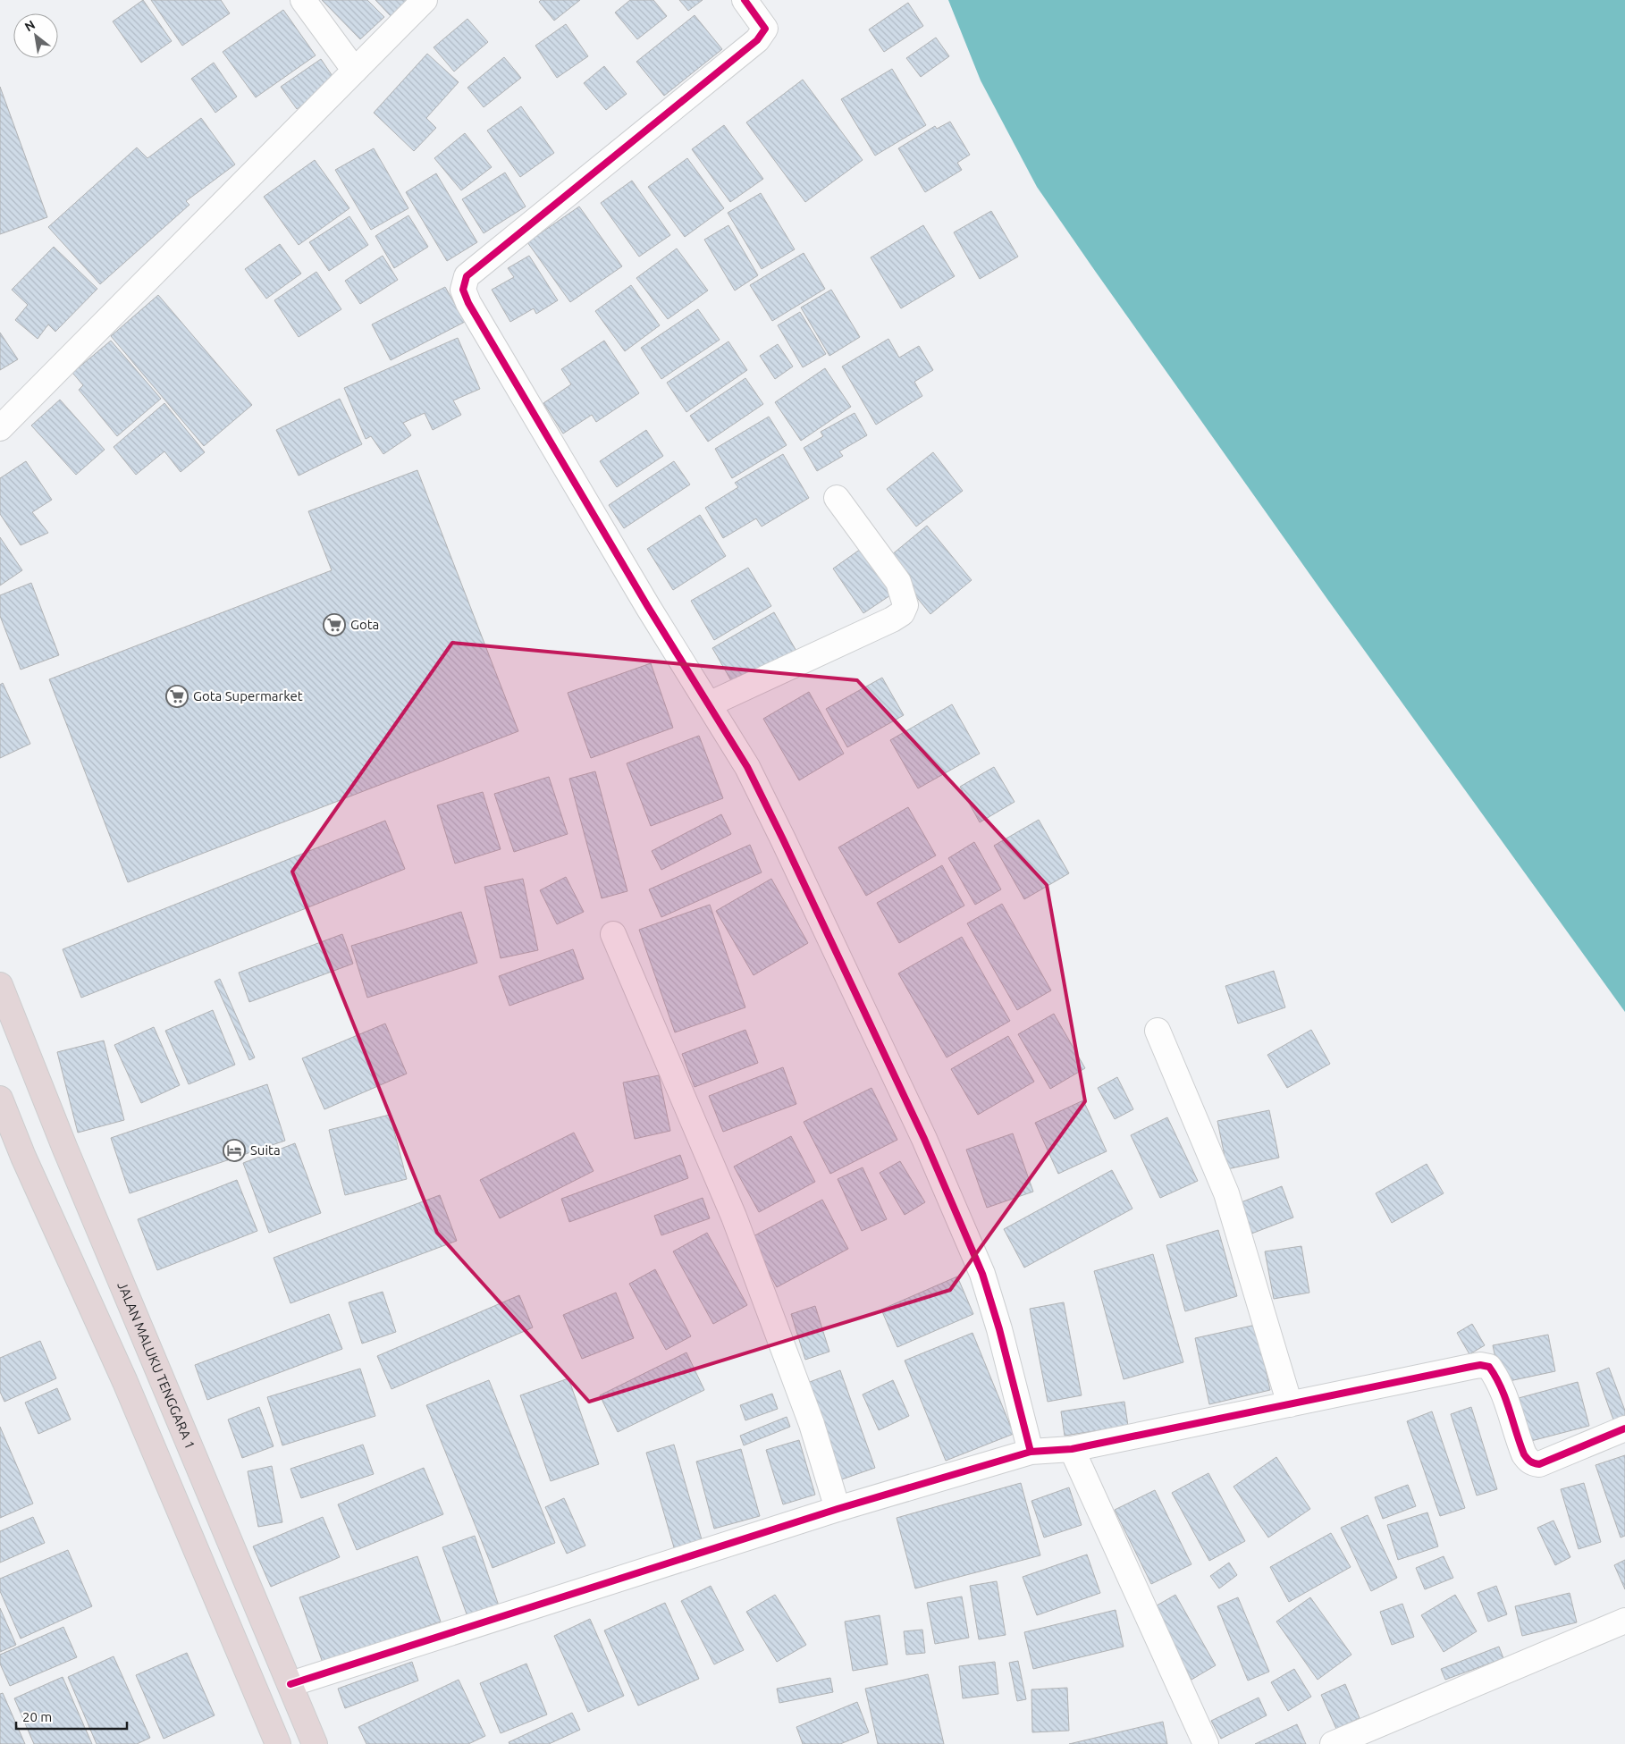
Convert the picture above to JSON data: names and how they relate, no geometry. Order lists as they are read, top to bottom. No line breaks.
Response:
{"streets":{"highway":["JALAN MALUKU TENGGARA 1"]},"places":{"supermarket":["Gota","Gota Supermarket"],"hotel":["Suita"]},"scale_bar":"20 m","north":"top left"}
